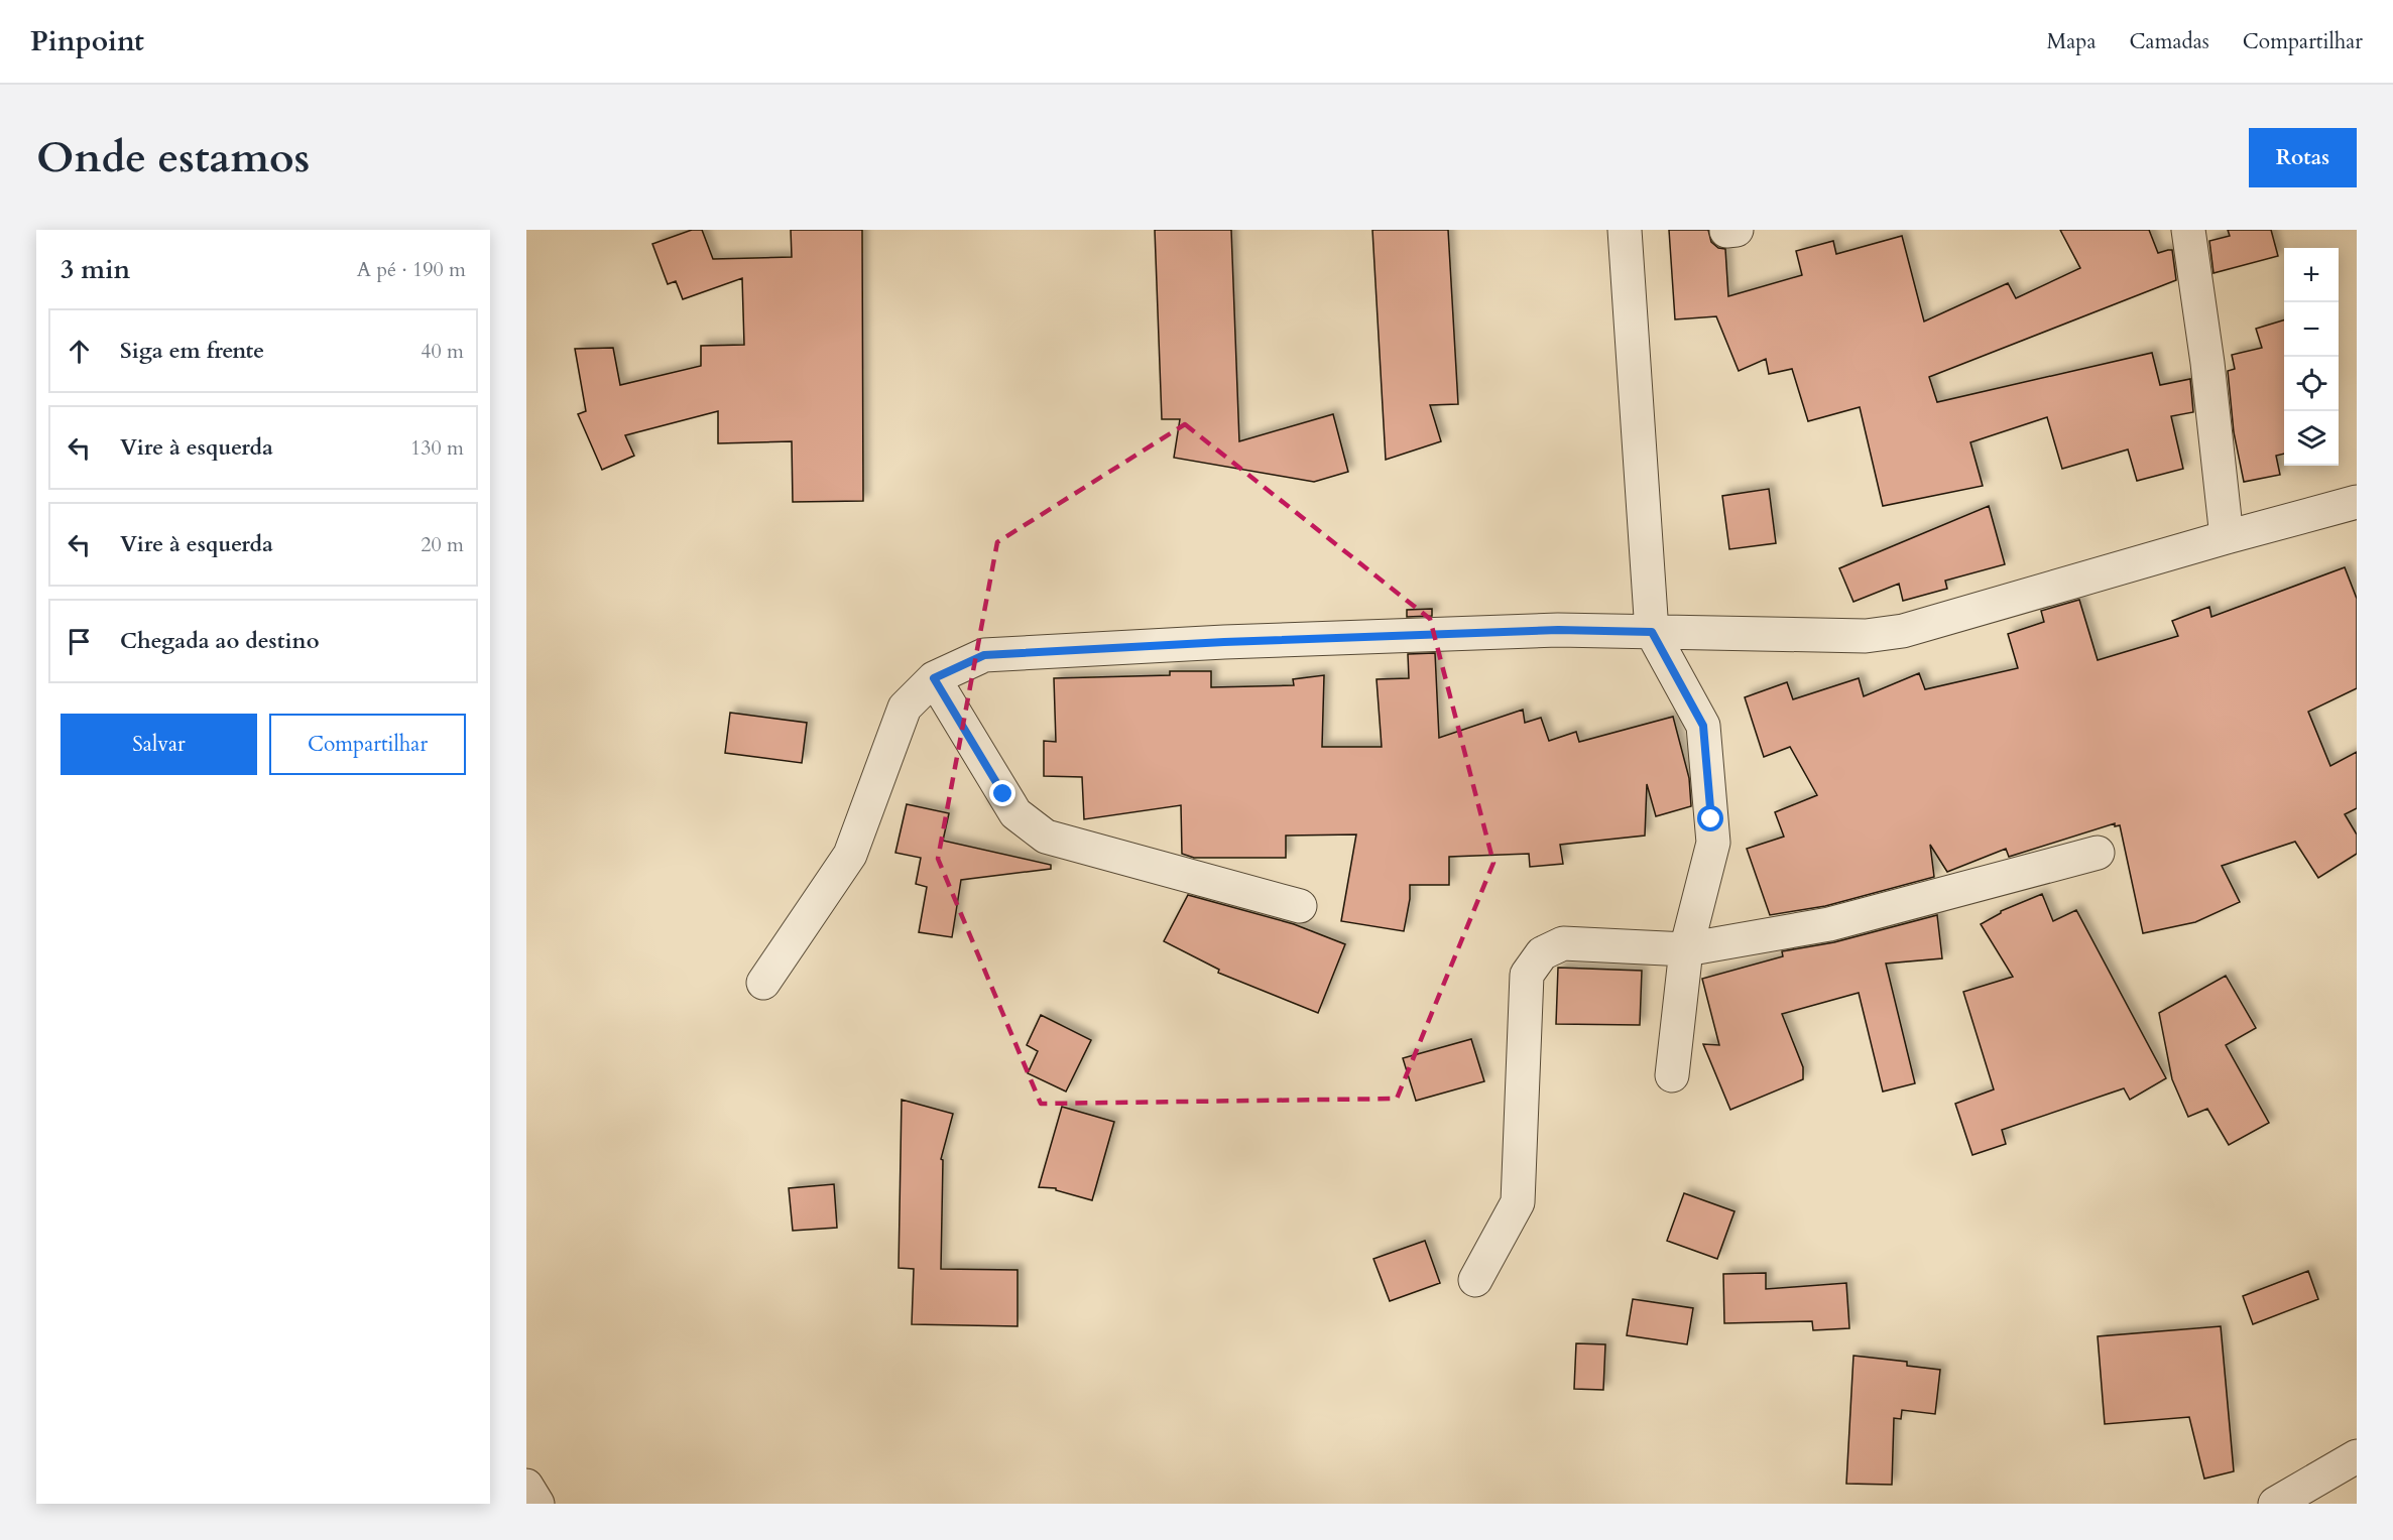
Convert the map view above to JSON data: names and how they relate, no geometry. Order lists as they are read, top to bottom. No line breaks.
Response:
{"page":{"header":"Pinpoint","nav":["Mapa","Camadas","Compartilhar"],"buttons":["Rotas",["Salvar","Compartilhar"]],"title":"Onde estamos","heading":["3 min","A pé · 190 m"],"map_buttons":["+","−"],"list":[["Siga em frente","40 m"],["Vire à esquerda","130 m"],["Vire à esquerda","20 m"],"Chegada ao destino"]}}
